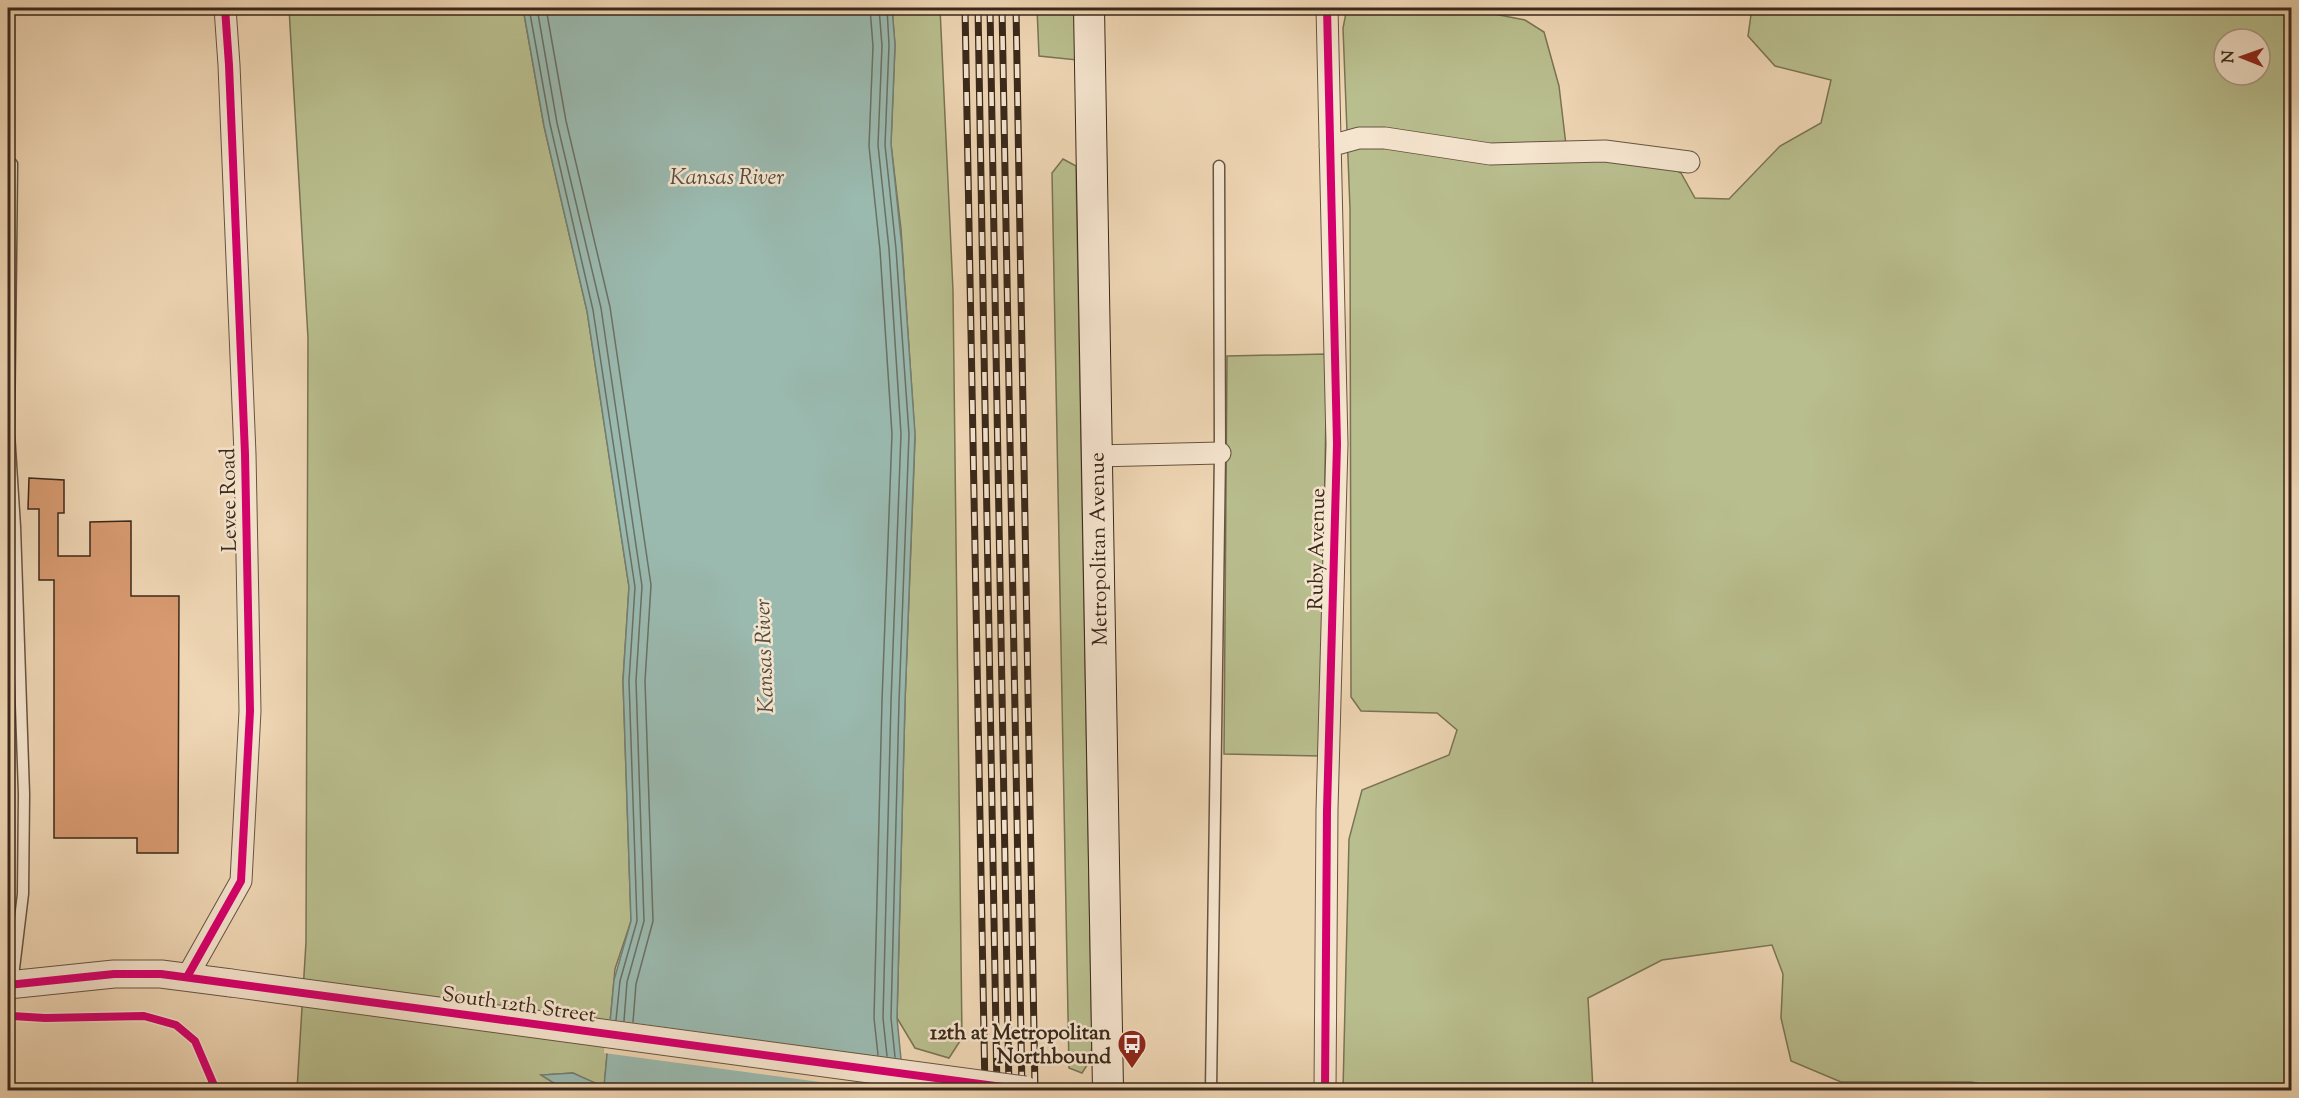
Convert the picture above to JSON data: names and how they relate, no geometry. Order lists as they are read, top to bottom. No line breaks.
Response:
{"streets":{"main road":["Metropolitan Avenue"],"street":["Levee Road","Ruby Avenue","South 12th Street"]},"crossings":[["Levee Road","South 12th Street"]],"water":["Kansas River"],"places":{"bus stop":["12th at Metropolitan Northbound"]},"north":"left"}
